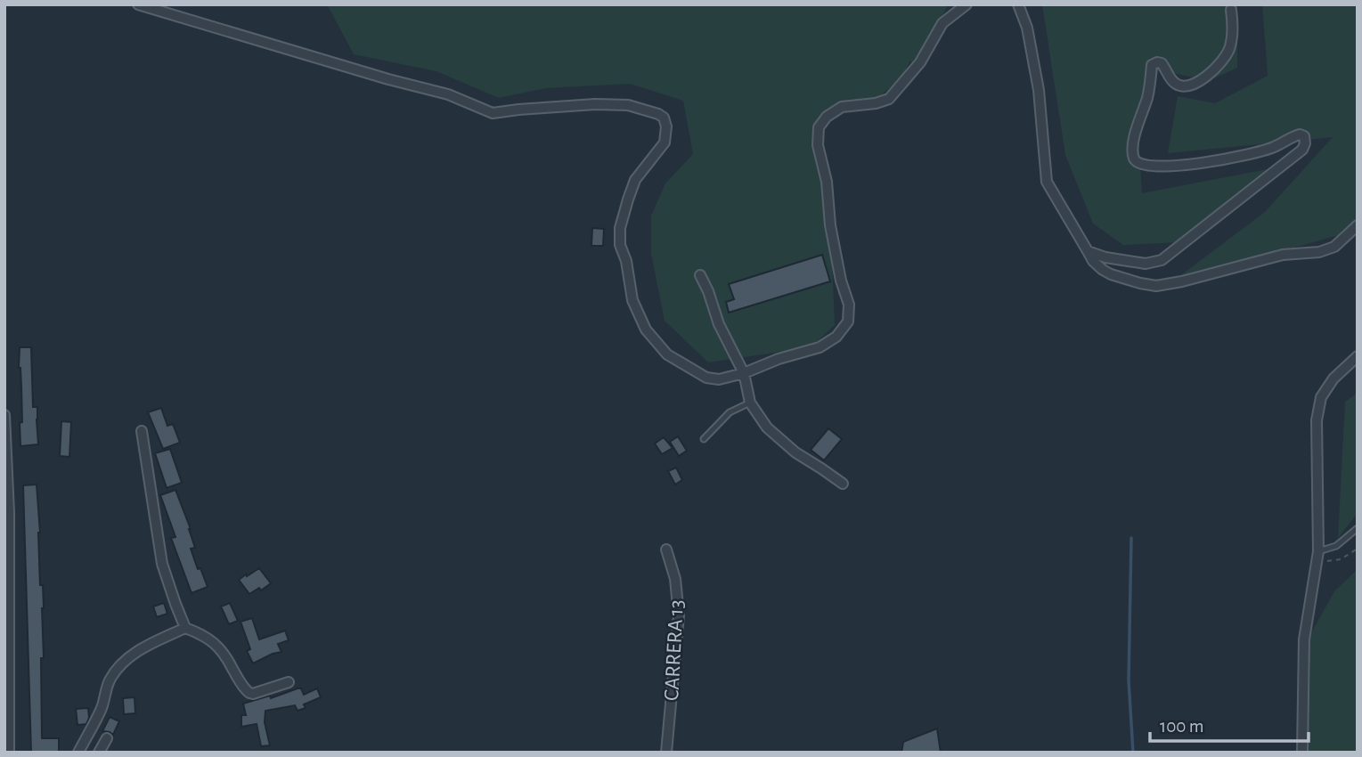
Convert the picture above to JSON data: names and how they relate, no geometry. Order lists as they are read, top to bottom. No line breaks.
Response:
{"streets":{"street":["CARRERA 13"]},"scale_bar":"100 m"}
